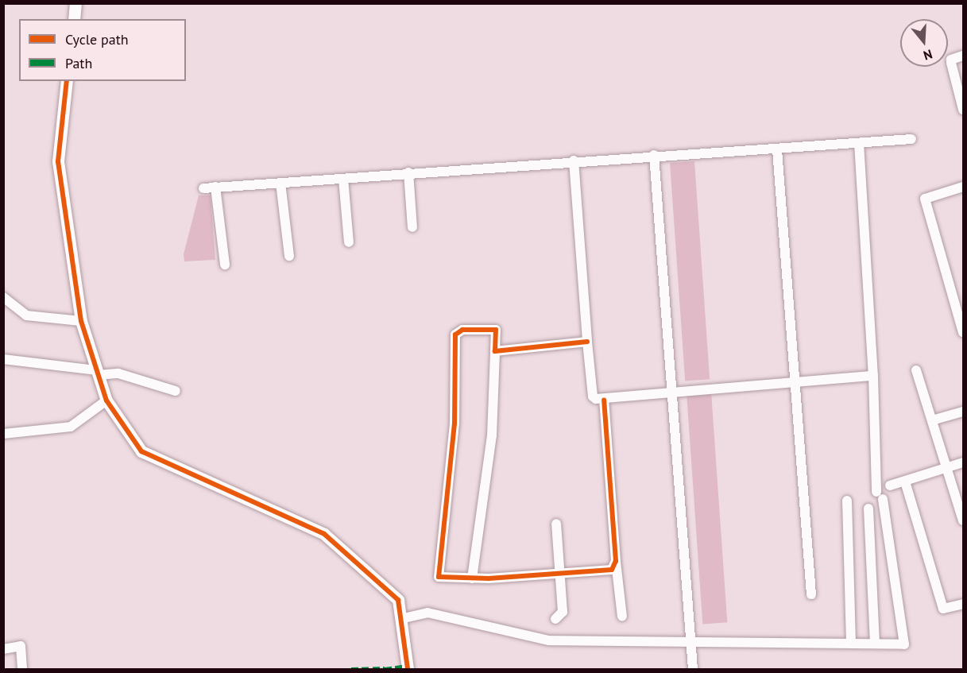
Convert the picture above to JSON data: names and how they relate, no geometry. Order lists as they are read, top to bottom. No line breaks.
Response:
{"legend":["Cycle path","Path"],"north":"bottom"}
